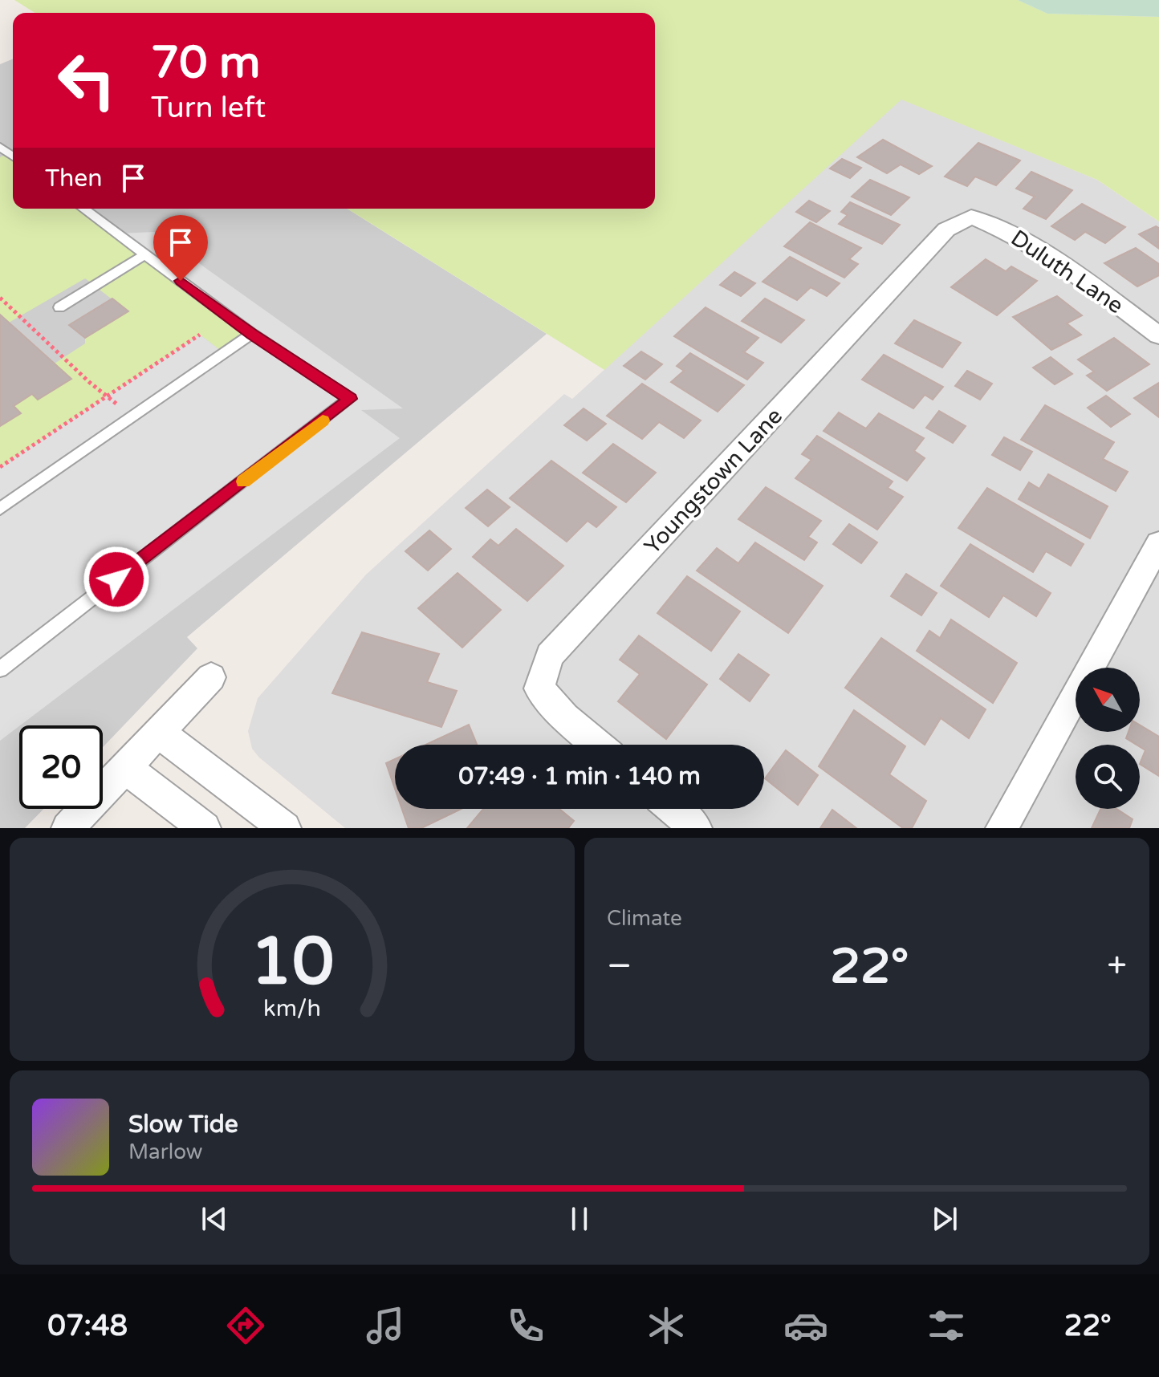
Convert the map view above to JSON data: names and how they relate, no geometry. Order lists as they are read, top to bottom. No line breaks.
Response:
{"streets":{"street":["Duluth Lane","Youngstown Lane"]},"crossings":[["Duluth Lane","Youngstown Lane"]],"north":"top left","page":{"turn":["70 m","Turn left"],"then":"Then","limit":"20","trip":"07:49 · 1 min · 140 m","tile":"Climate","heat":["−","22°","+"],"song":["Slow Tide","Marlow"],"tabs":["07:48","22°"],"gauge":["10","km/h"]}}
